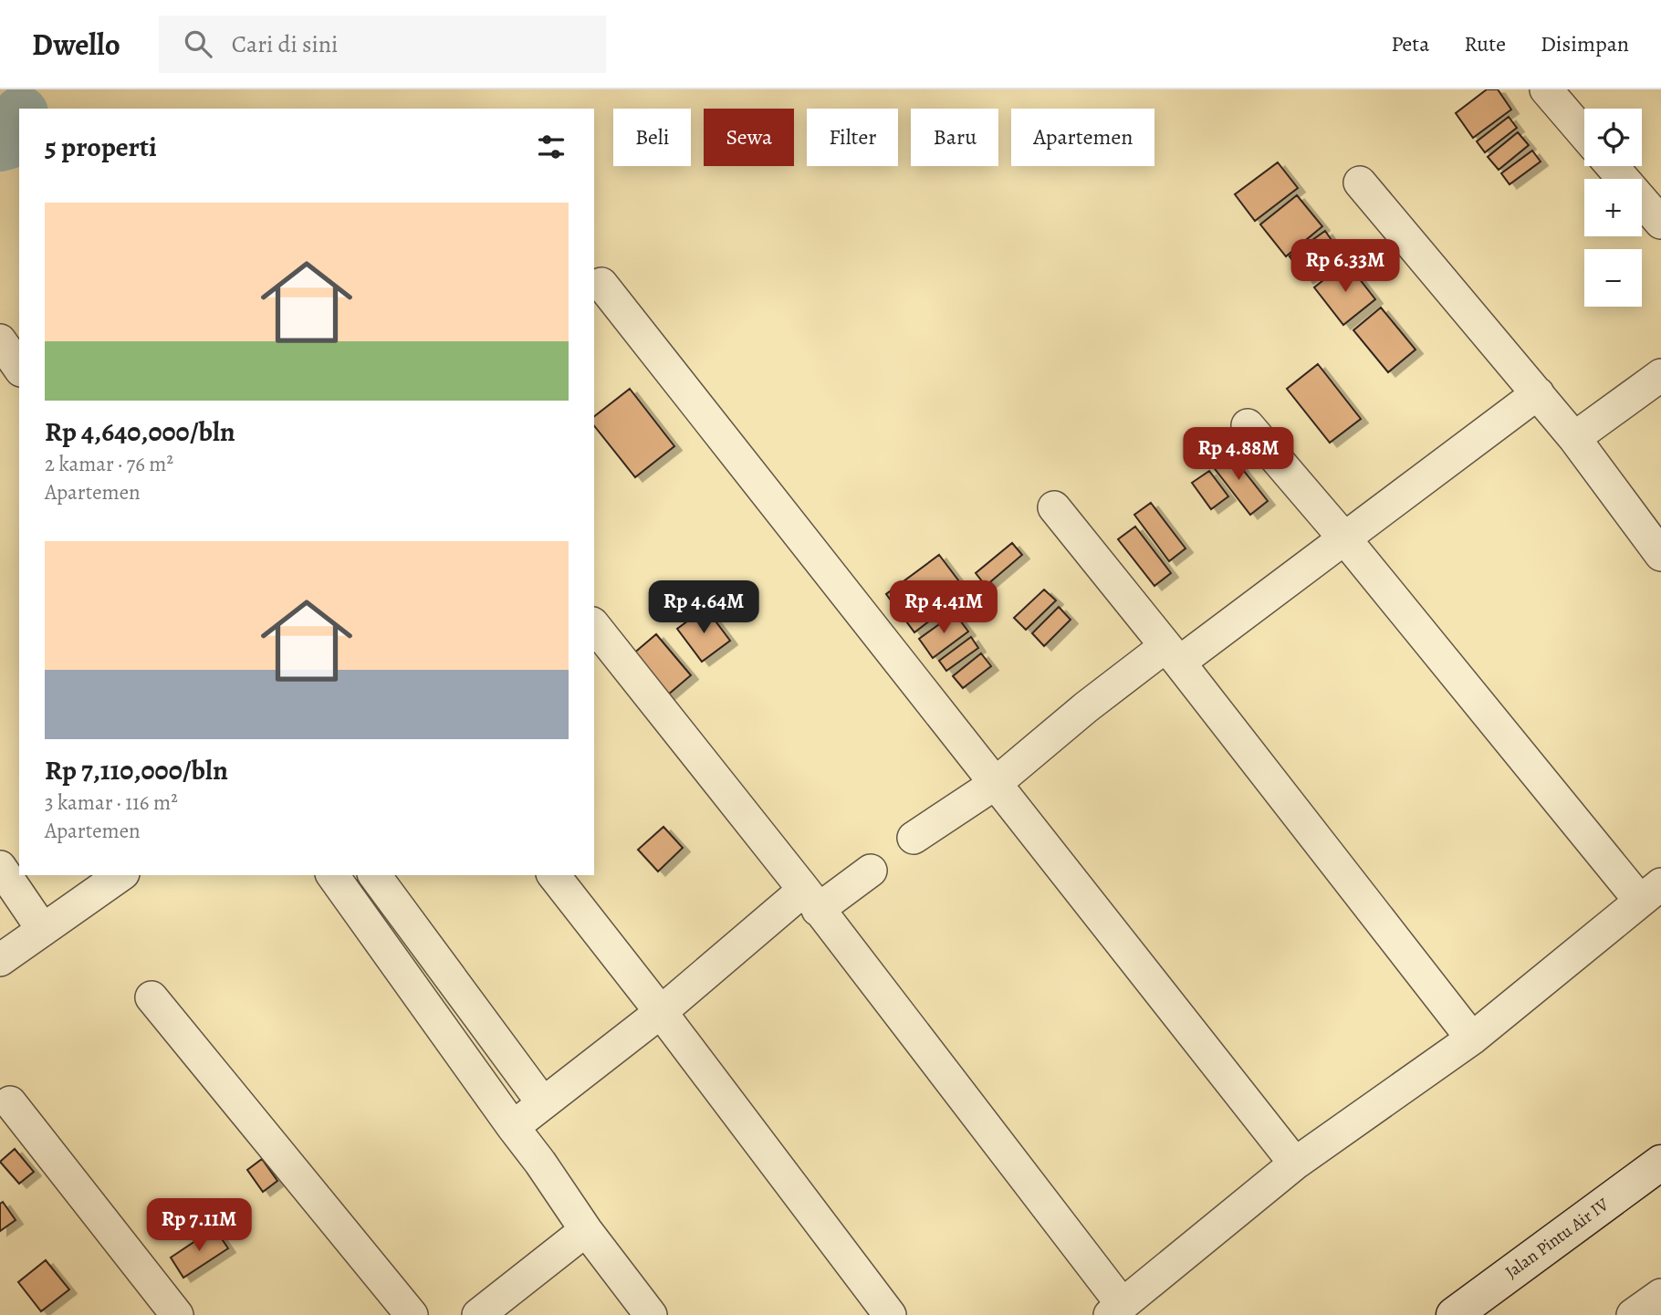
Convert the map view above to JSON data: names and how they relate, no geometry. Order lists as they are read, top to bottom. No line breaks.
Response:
{"streets":{"main road":["Jalan Pintu Air IV"]},"page":{"header":"Dwello","search":"Cari di sini","nav":["Peta","Rute","Disimpan"],"map_buttons":["+","−"],"chip":["Beli","Sewa","Filter","Baru","Apartemen"],"heading":"5 properti","list":[{"name":"Rp 4,640,000/bln","note":"2 kamar · 76 m² · Apartemen"},{"name":"Rp 7,110,000/bln","note":"3 kamar · 116 m² · Apartemen"}],"price":["Rp 6.33M","Rp 4.88M","Rp 4.64M","Rp 4.41M","Rp 7.11M"]}}
